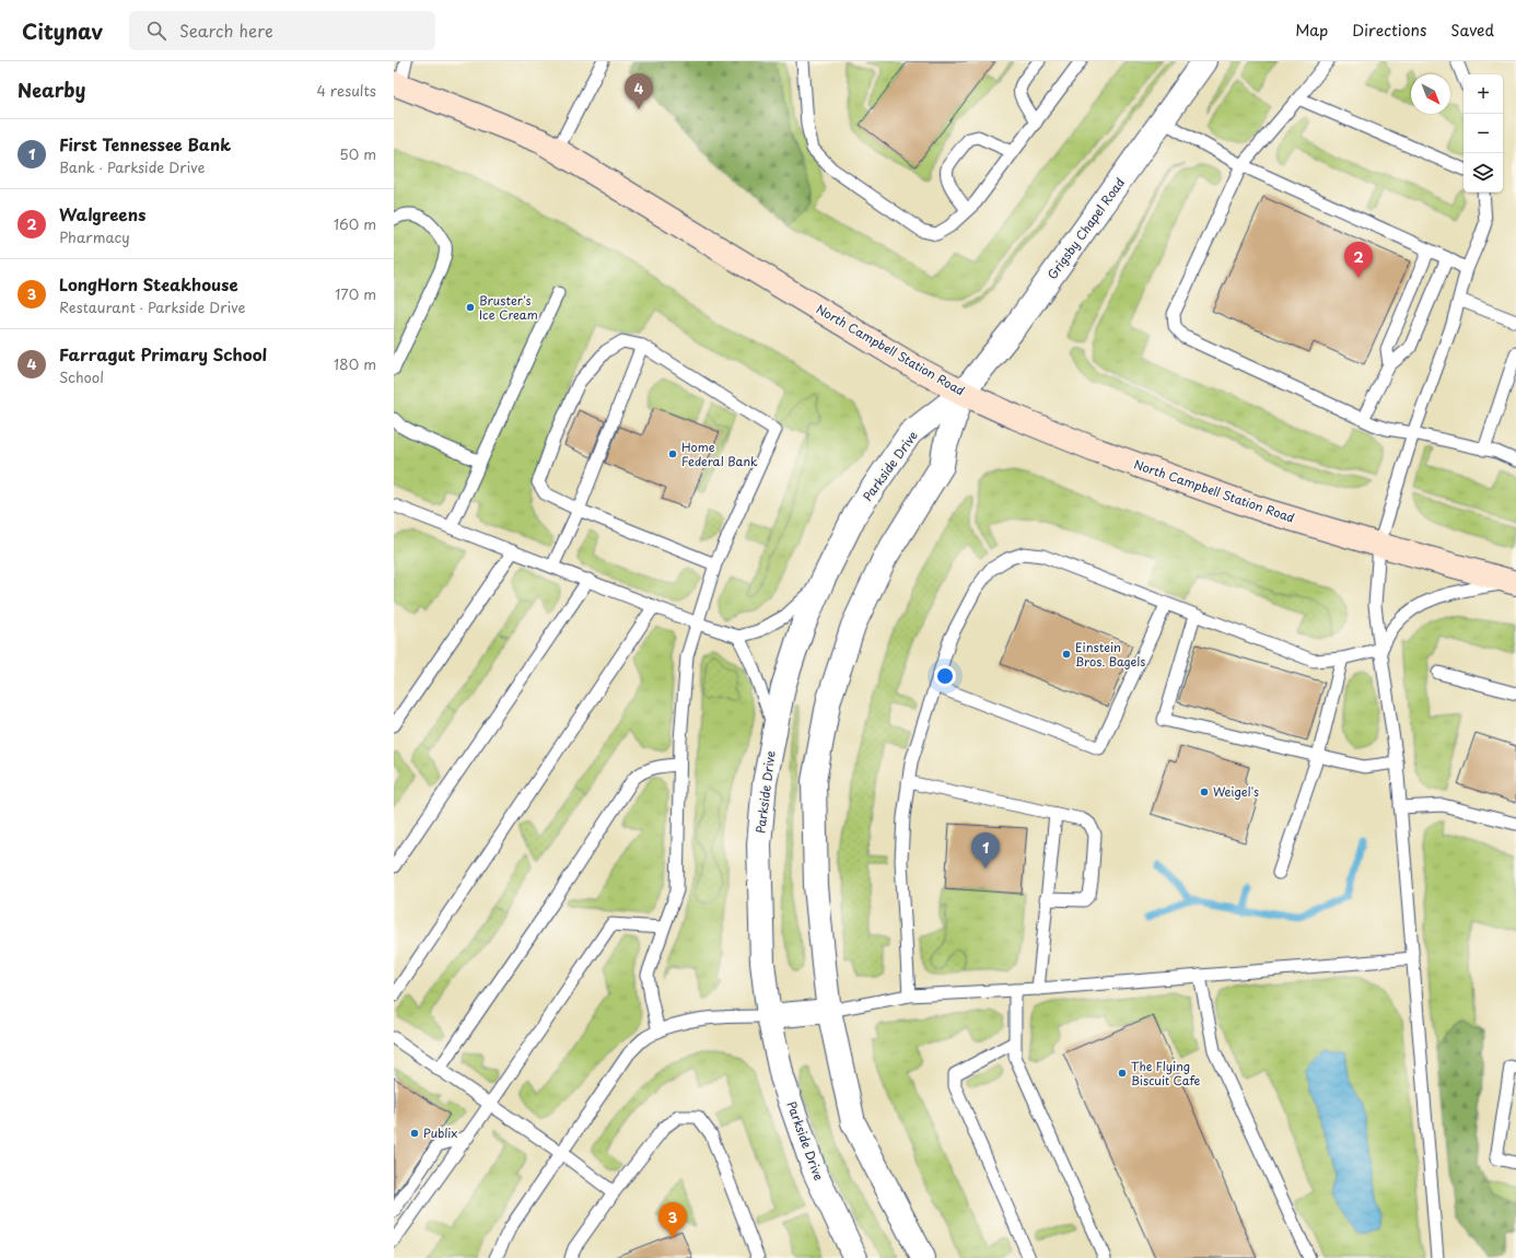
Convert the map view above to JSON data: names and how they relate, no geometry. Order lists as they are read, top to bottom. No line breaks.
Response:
{"streets":{"main road":["North Campbell Station Road"],"street":["Grigsby Chapel Road","Parkside Drive"]},"crossings":[["Grigsby Chapel Road","North Campbell Station Road"],["Grigsby Chapel Road","Parkside Drive"],["North Campbell Station Road","Parkside Drive"]],"places":["Bruster's Ice Cream","Home Federal Bank","Einstein Bros. Bagels","Weigel's","The Flying Biscuit Cafe","Publix"],"north":"bottom right","page":{"header":"Citynav","search":"Search here","nav":["Map","Directions","Saved"],"heading":["Nearby","4 results"],"pins":["4","2","1","3"],"map_buttons":["+","−"],"list":[{"mark":"1","name":"First Tennessee Bank","note":"Bank · Parkside Drive","value":"50 m"},{"mark":"2","name":"Walgreens","note":"Pharmacy","value":"160 m"},{"mark":"3","name":"LongHorn Steakhouse","note":"Restaurant · Parkside Drive","value":"170 m"},{"mark":"4","name":"Farragut Primary School","note":"School","value":"180 m"}]}}
